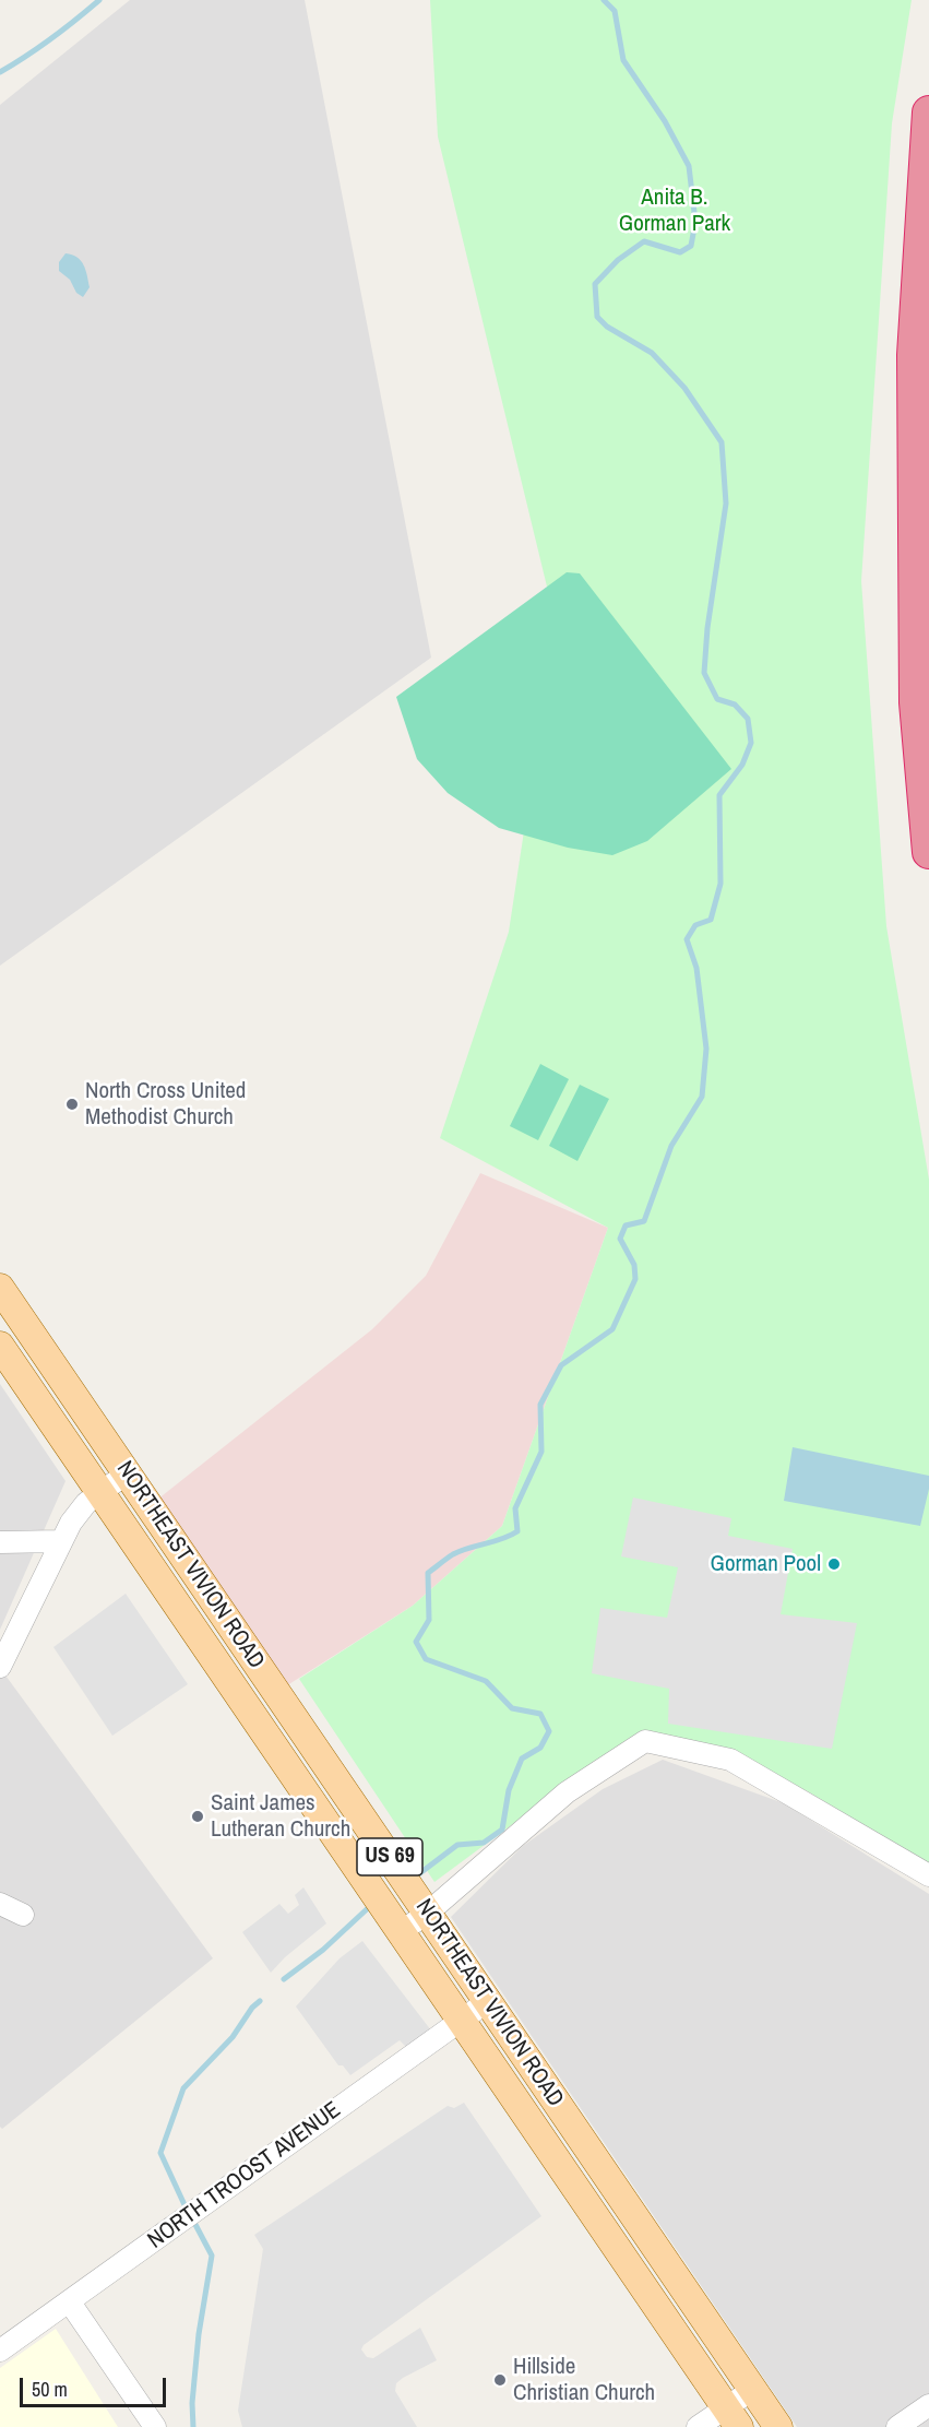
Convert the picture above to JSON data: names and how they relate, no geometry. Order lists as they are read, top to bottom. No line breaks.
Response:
{"streets":{"main road":["NORTHEAST VIVION ROAD","US 69"],"street":["NORTH TROOST AVENUE"]},"crossings":[["NORTHEAST VIVION ROAD","NORTH TROOST AVENUE"]],"parks":["Anita B. Gorman Park"],"places":["North Cross United Methodist Church","Gorman Pool","Saint James Lutheran Church","Hillside Christian Church"],"scale_bar":"50 m"}
